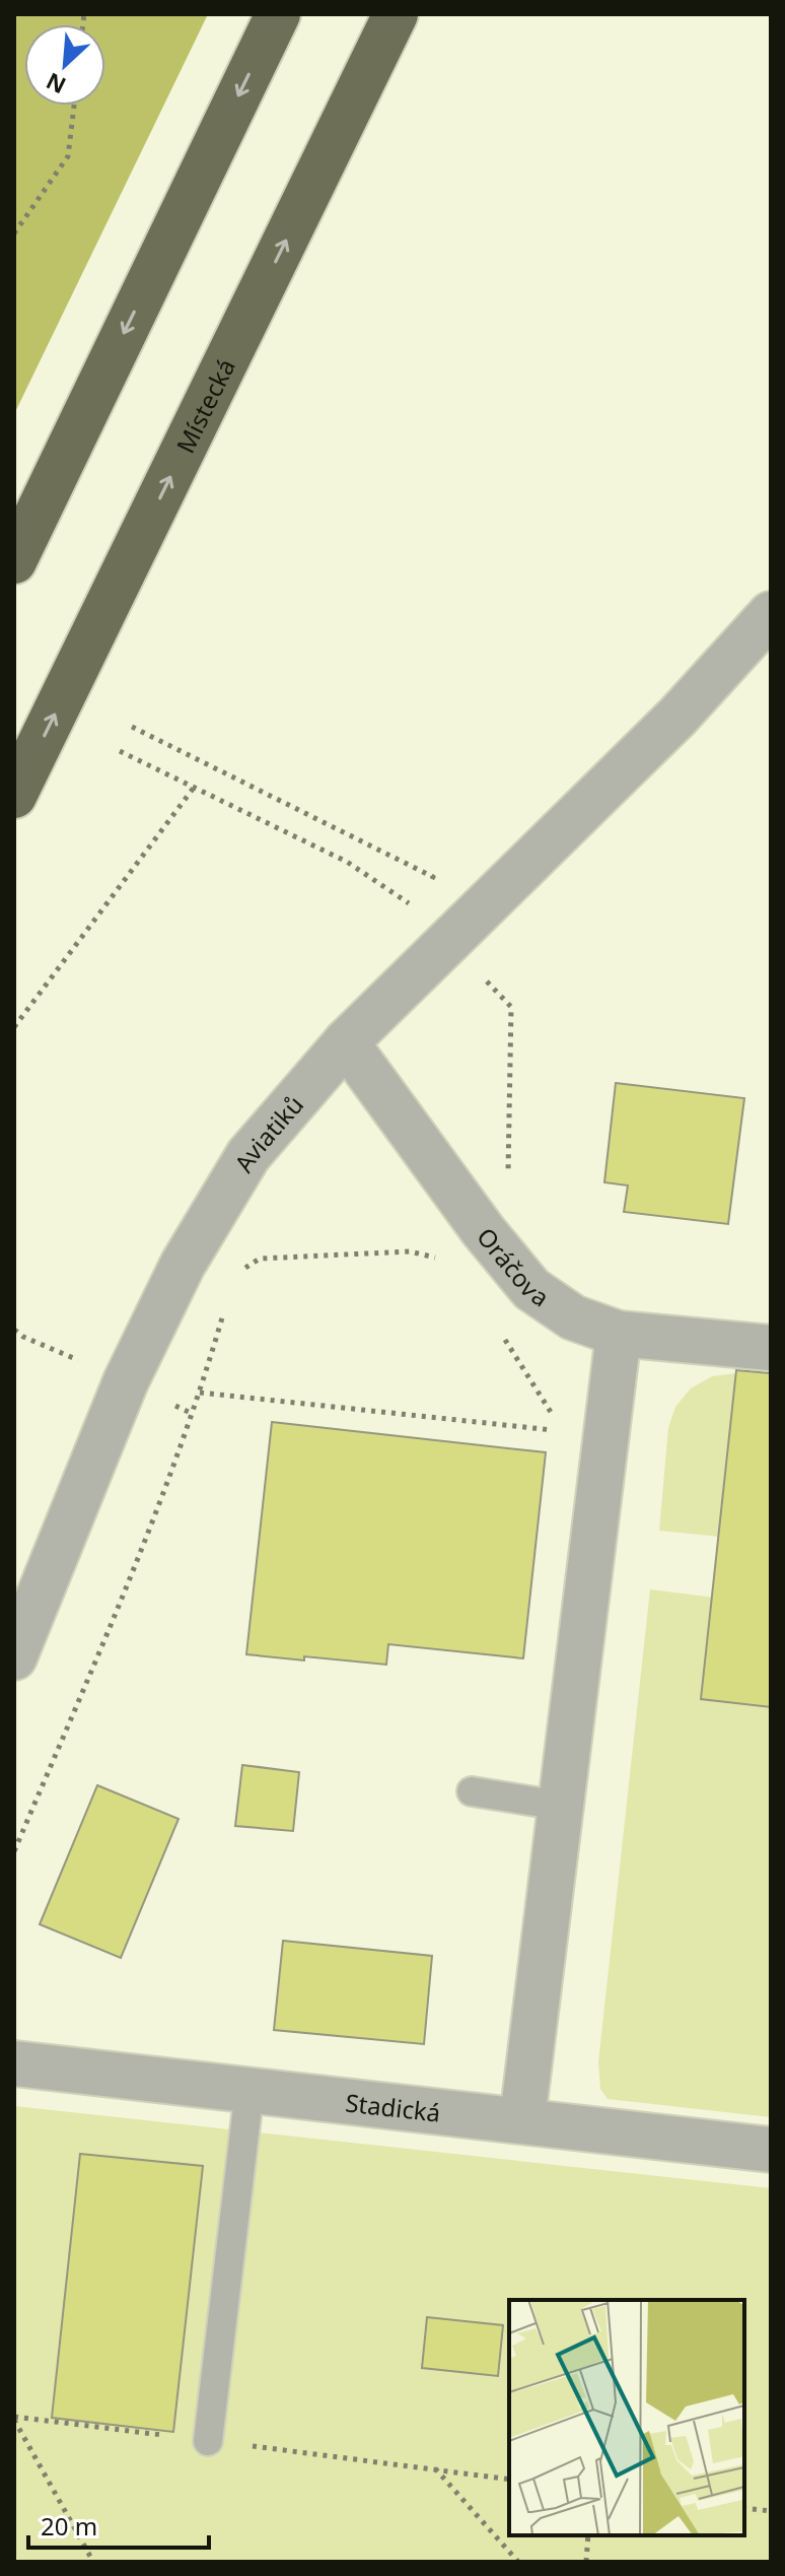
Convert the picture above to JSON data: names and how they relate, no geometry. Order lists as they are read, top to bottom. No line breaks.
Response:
{"streets":{"highway":["Místecká"],"street":["Aviatiků","Oráčova","Stadická"]},"crossings":[["Aviatiků","Oráčova"]],"scale_bar":"20 m","north":"bottom left"}
